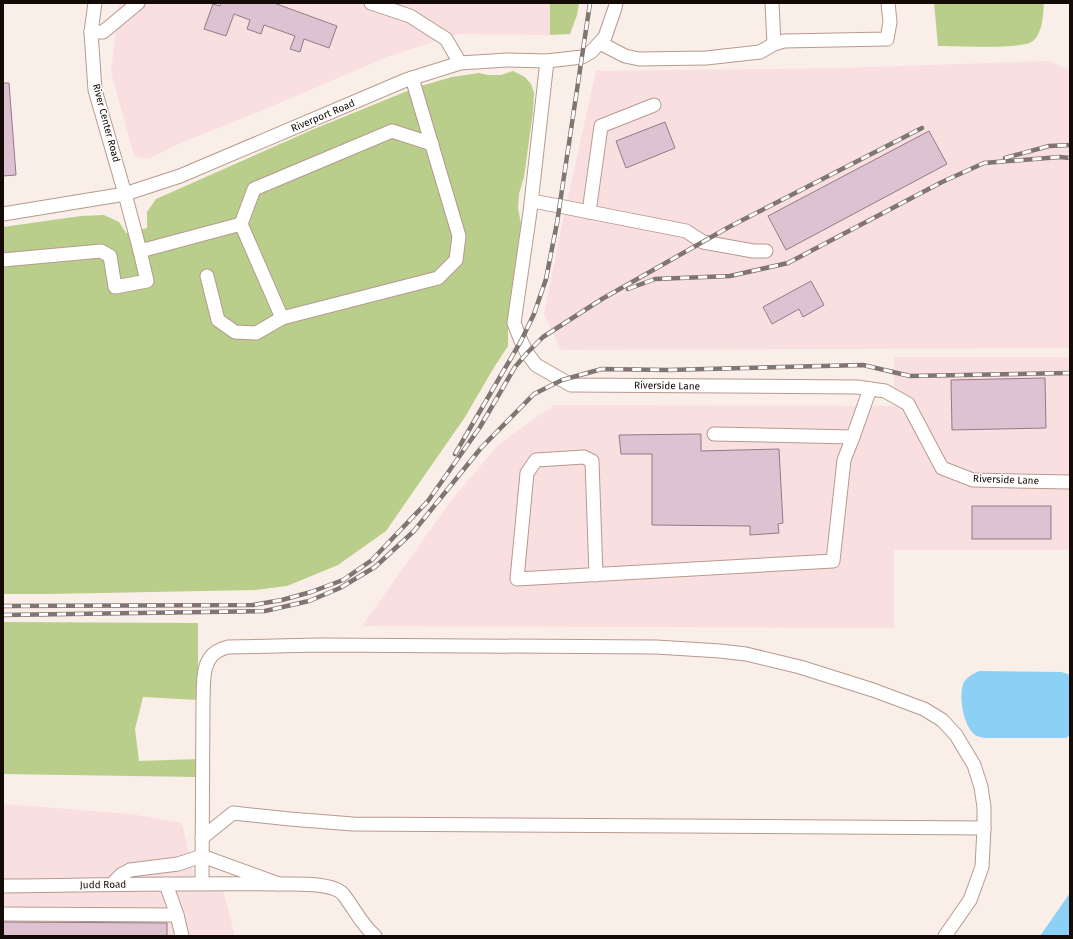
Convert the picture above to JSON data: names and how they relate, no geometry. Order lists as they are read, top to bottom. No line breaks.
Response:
{"streets":{"street":["Riverport Road","River Center Road","Riverside Lane","Judd Road"]},"crossings":[["Riverport Road","River Center Road"],["Riverport Road","Riverside Lane"]]}
